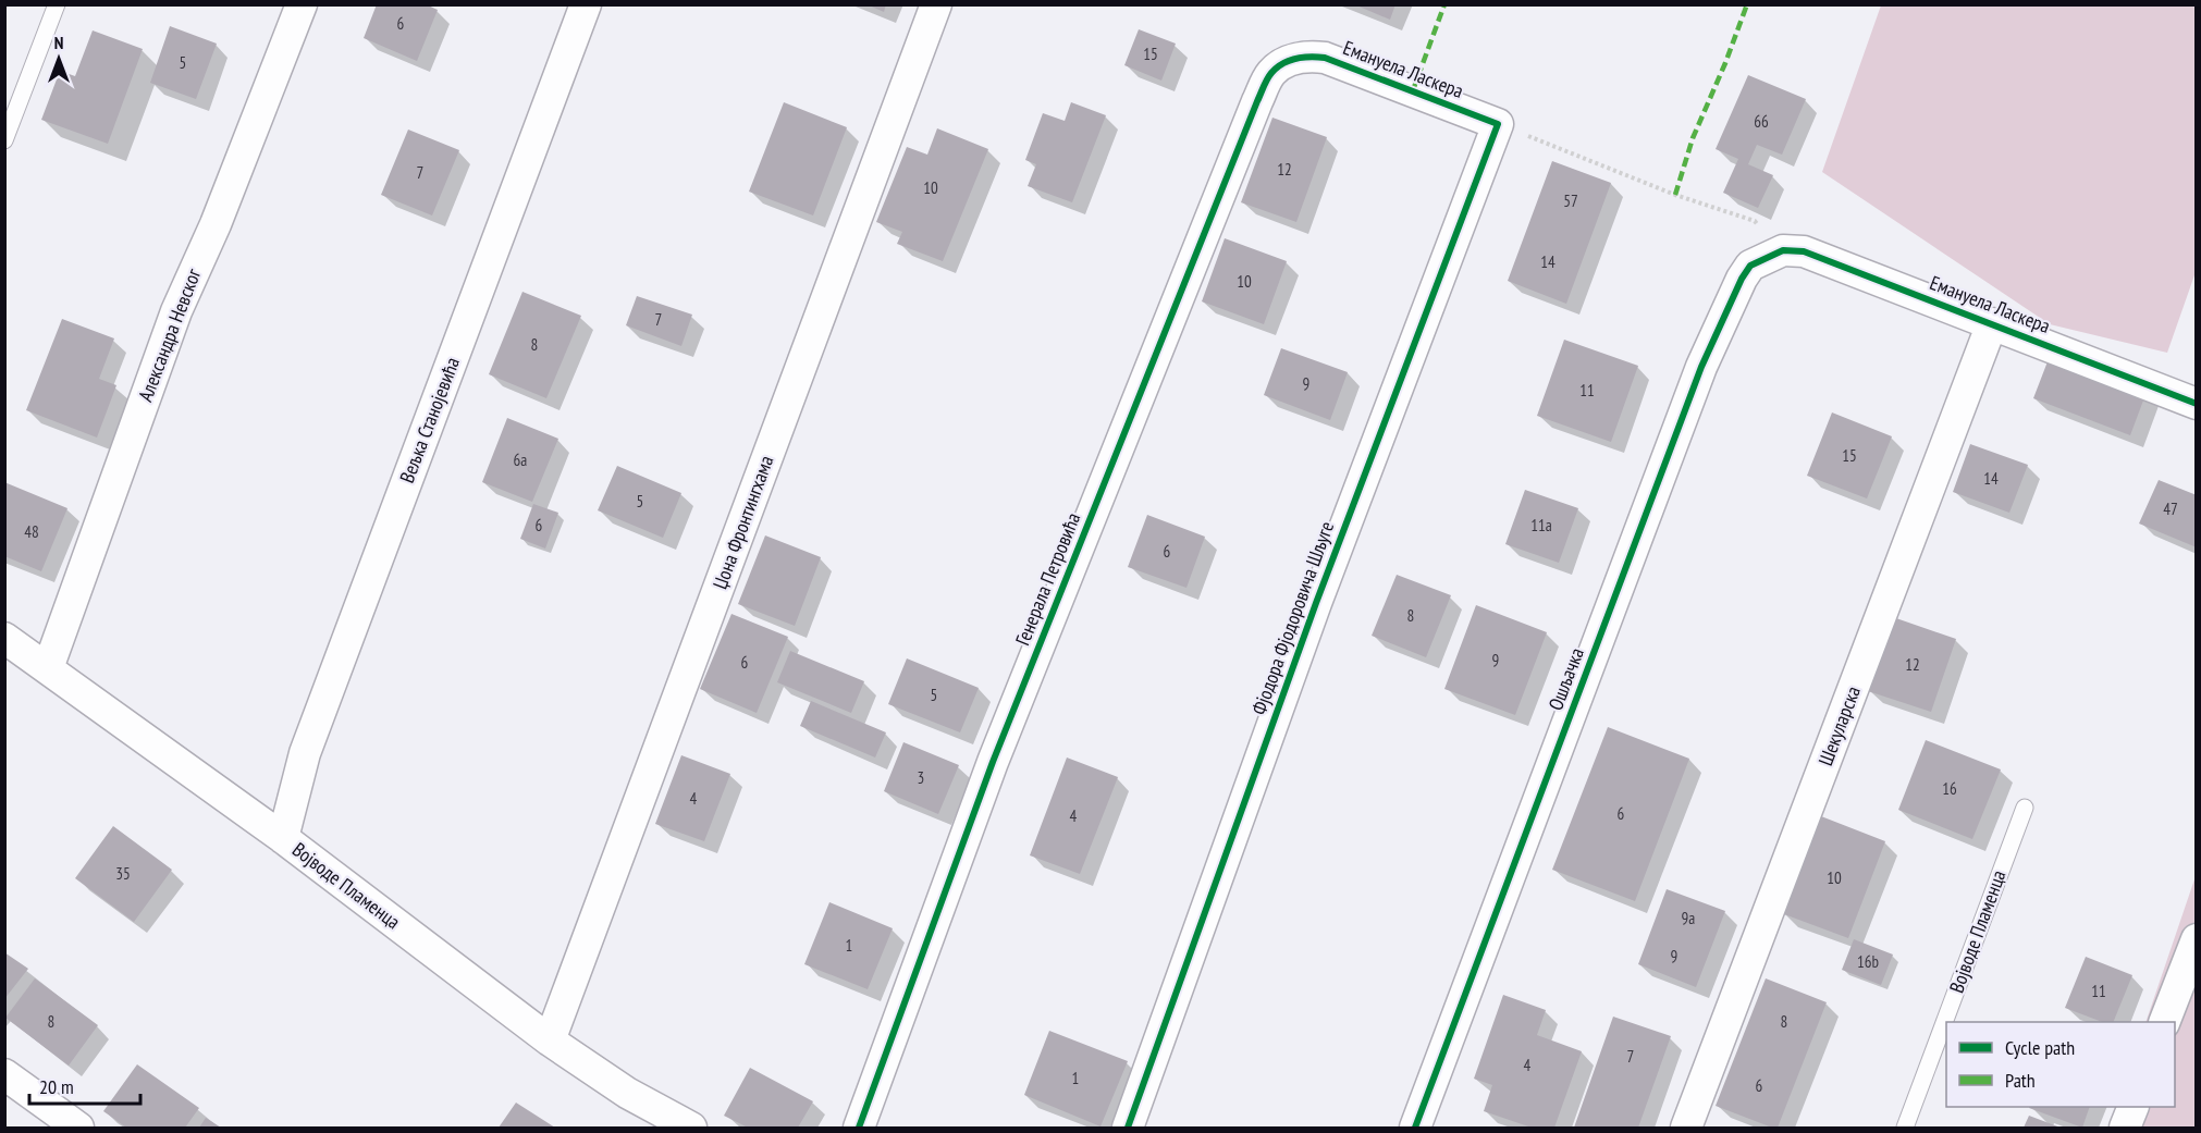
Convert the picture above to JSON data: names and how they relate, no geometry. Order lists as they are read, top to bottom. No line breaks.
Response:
{"streets":{"street":["Емануела Ласкера","Александра Невског","Вељка Станојевића","Џона Фронтингхама","Генерала Петровића","Фјодора Фјодоровича Шљуге","Ошљачка","Шекуларска","Војводе Пламенца"]},"crossings":[["Емануела Ласкера","Генерала Петровића"],["Емануела Ласкера","Фјодора Фјодоровича Шљуге"],["Емануела Ласкера","Ошљачка"],["Емануела Ласкера","Шекуларска"],["Александра Невског","Војводе Пламенца"],["Вељка Станојевића","Војводе Пламенца"],["Џона Фронтингхама","Војводе Пламенца"]],"house_numbers":["6","15","5","66","12","7","10","57","14","10","7","8","9","11","15","6a","14","5","47","6","11a","48","6","8","9","6","12","5","3","16","4","6","4","35","10","9a","1","9","16b","11","8","8","7","4","1","6"],"legend":["Cycle path","Path"],"scale_bar":"20 m","north":"top"}
